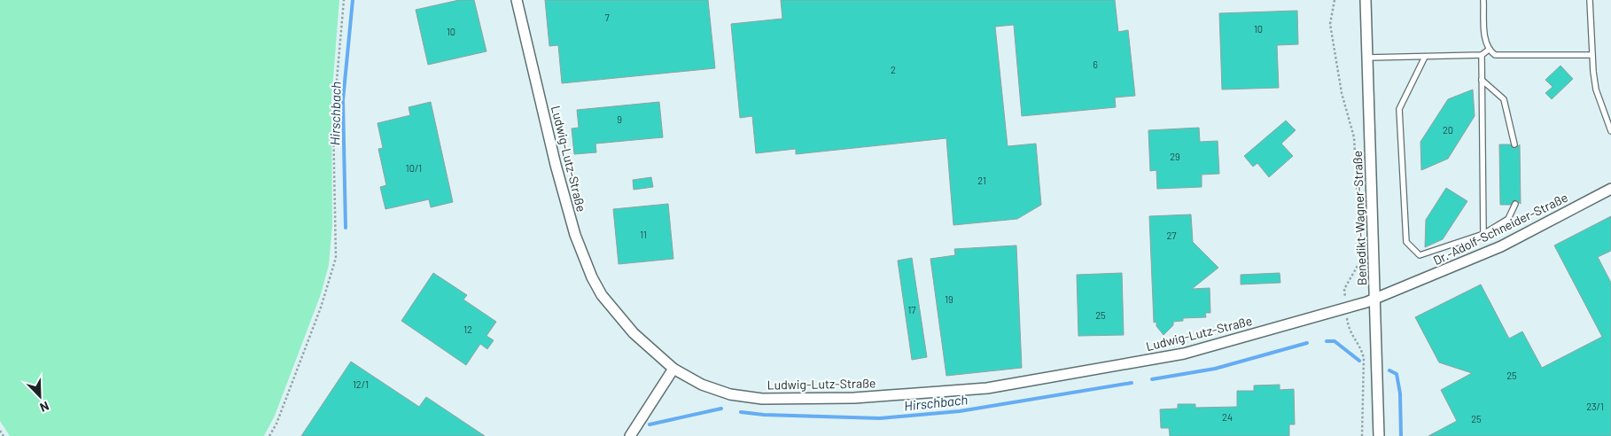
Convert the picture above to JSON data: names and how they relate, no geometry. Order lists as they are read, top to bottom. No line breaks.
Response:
{"streets":{"street":["Ludwig-Lutz-Straße","Benedikt-Wagner-Straße","Dr.-Adolf-Schneider-Straße"]},"crossings":[["Ludwig-Lutz-Straße","Benedikt-Wagner-Straße"],["Ludwig-Lutz-Straße","Dr.-Adolf-Schneider-Straße"],["Benedikt-Wagner-Straße","Dr.-Adolf-Schneider-Straße"]],"water":["Hirschbach"],"house_numbers":["7","10","10","6","2","9","20","29","10/1","21","11","27","19","17","25","12","25","12/1","23/1","24","25"],"north":"bottom right"}
